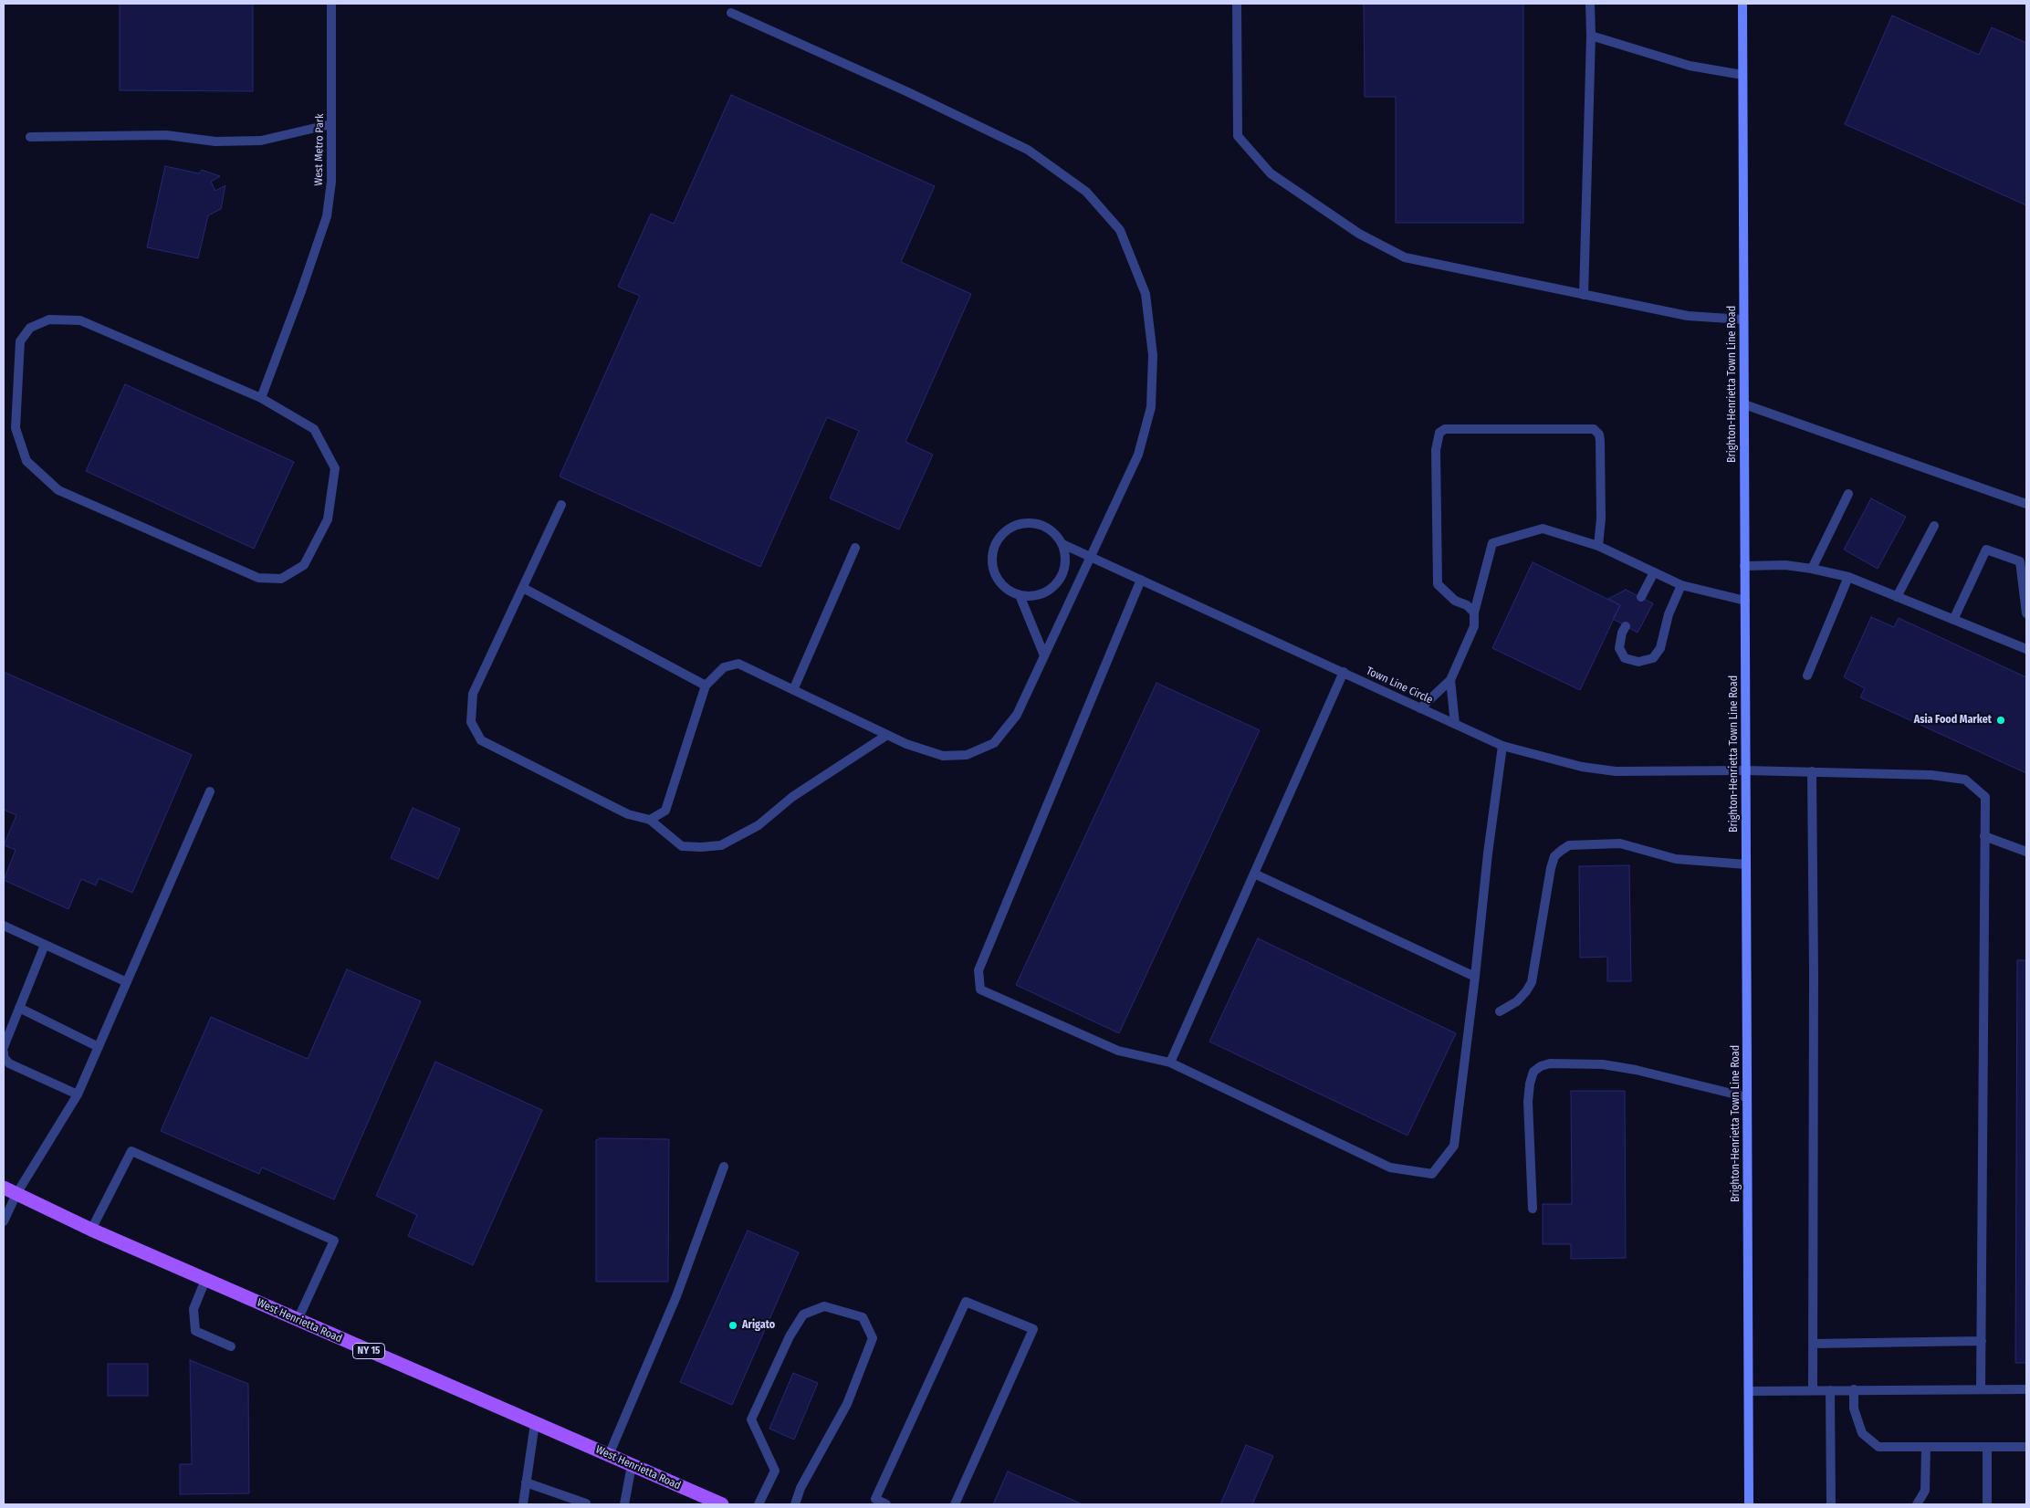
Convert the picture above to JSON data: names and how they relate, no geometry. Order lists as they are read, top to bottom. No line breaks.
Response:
{"streets":{"main road":["West Henrietta Road","NY 15"],"street":["West Metro Park","Brighton-Henrietta Town Line Road","Town Line Circle"]},"crossings":[["Brighton-Henrietta Town Line Road","Town Line Circle"]],"places":["Asia Food Market","Arigato"]}
